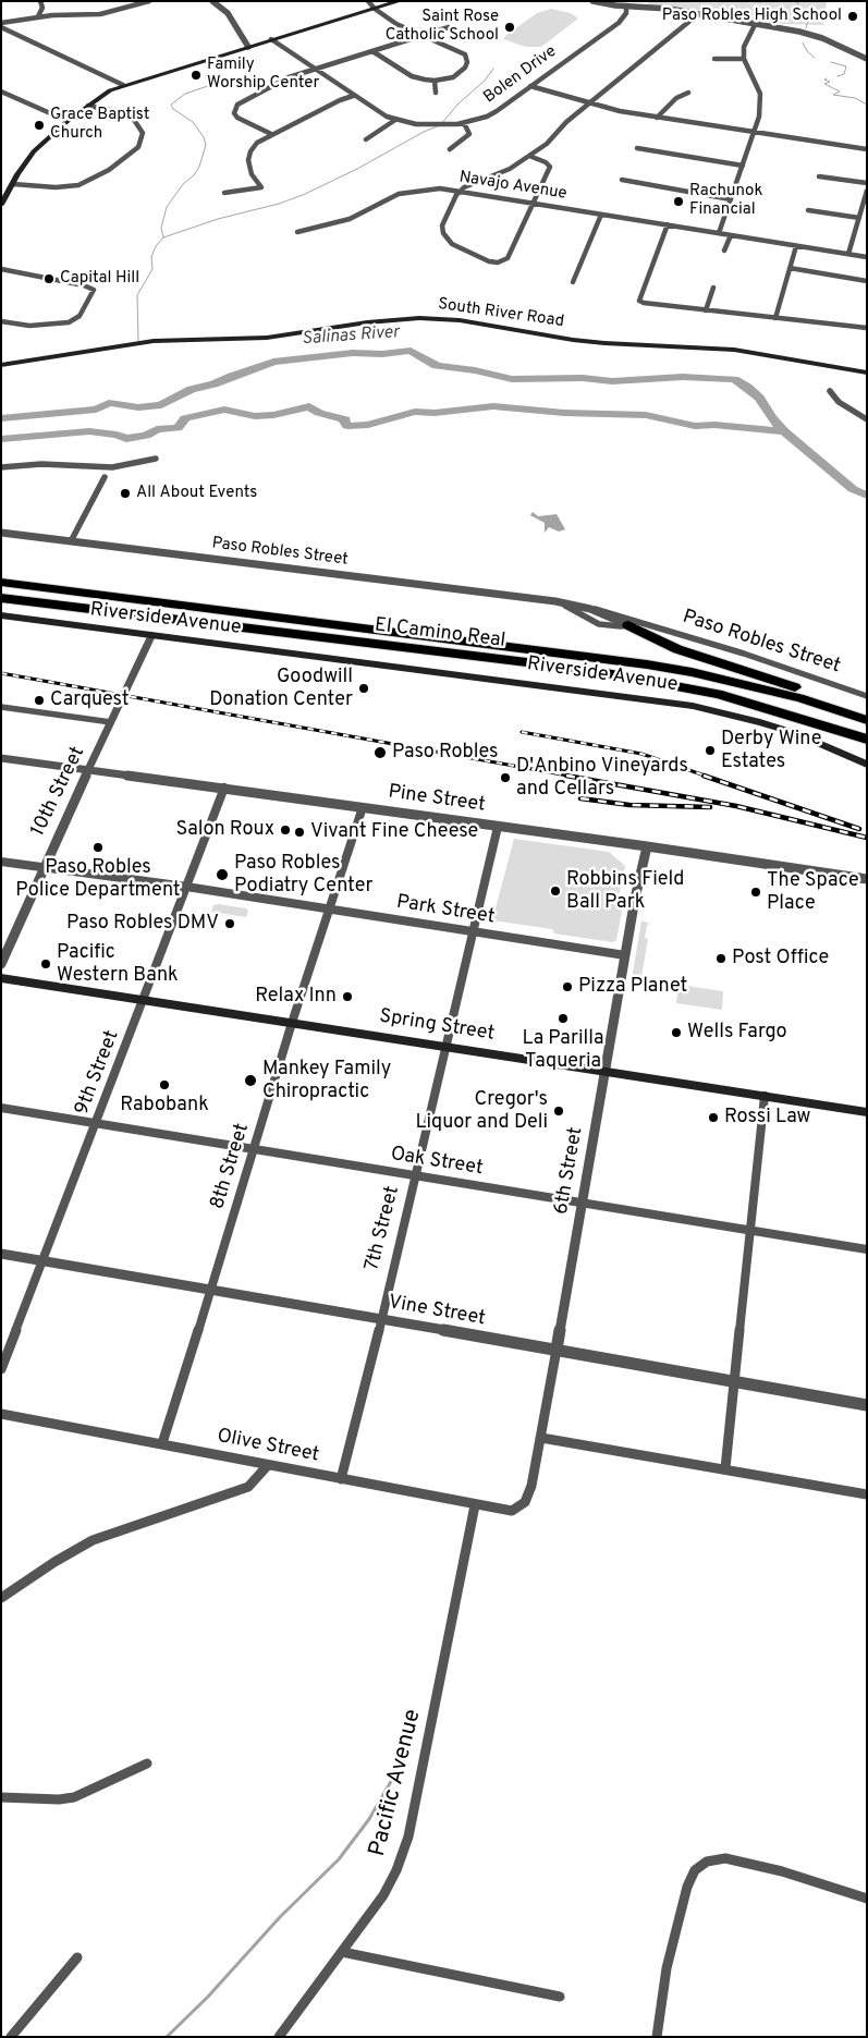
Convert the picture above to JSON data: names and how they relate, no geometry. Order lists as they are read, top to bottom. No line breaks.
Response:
{"streets":{"highway":["El Camino Real"],"main road":["South River Road","Riverside Avenue","Spring Street"],"street":["Bolen Drive","Navajo Avenue","Paso Robles Street","10th Street","Pine Street","Park Street","9th Street","Oak Street","8th Street","6th Street","7th Street","Vine Street","Olive Street","Pacific Avenue"]},"crossings":[["Riverside Avenue","10th Street"],["10th Street","Pine Street"],["10th Street","Park Street"],["Pine Street","9th Street"],["Pine Street","8th Street"],["Pine Street","6th Street"],["Pine Street","7th Street"],["Park Street","9th Street"],["Park Street","8th Street"],["Park Street","6th Street"],["Park Street","7th Street"],["Spring Street","9th Street"],["Spring Street","8th Street"],["Spring Street","6th Street"],["Spring Street","7th Street"],["9th Street","Oak Street"],["9th Street","Vine Street"],["Oak Street","8th Street"],["Oak Street","6th Street"],["Oak Street","7th Street"],["8th Street","Vine Street"],["8th Street","Olive Street"],["6th Street","Vine Street"],["6th Street","Olive Street"],["7th Street","Vine Street"],["7th Street","Olive Street"],["Olive Street","Pacific Avenue"]],"water":["Salinas River"],"places":["Paso Robles High School","Saint Rose Catholic School","Family Worship Center","Grace Baptist Church","Rachunok Financial","Capital Hill","All About Events","Goodwill Donation Center","Carquest","Derby Wine Estates","Paso Robles","D'Anbino Vineyards and Cellars","Salon Roux","Vivant Fine Cheese","Paso Robles Police Department","Paso Robles Podiatry Center","Robbins Field Ball Park","The Space Place","Paso Robles DMV","Post Office","Pacific Western Bank","Pizza Planet","Relax Inn","La Parilla Taqueria","Wells Fargo","Mankey Family Chiropractic","Rabobank","Cregor's Liquor and Deli","Rossi Law"]}
